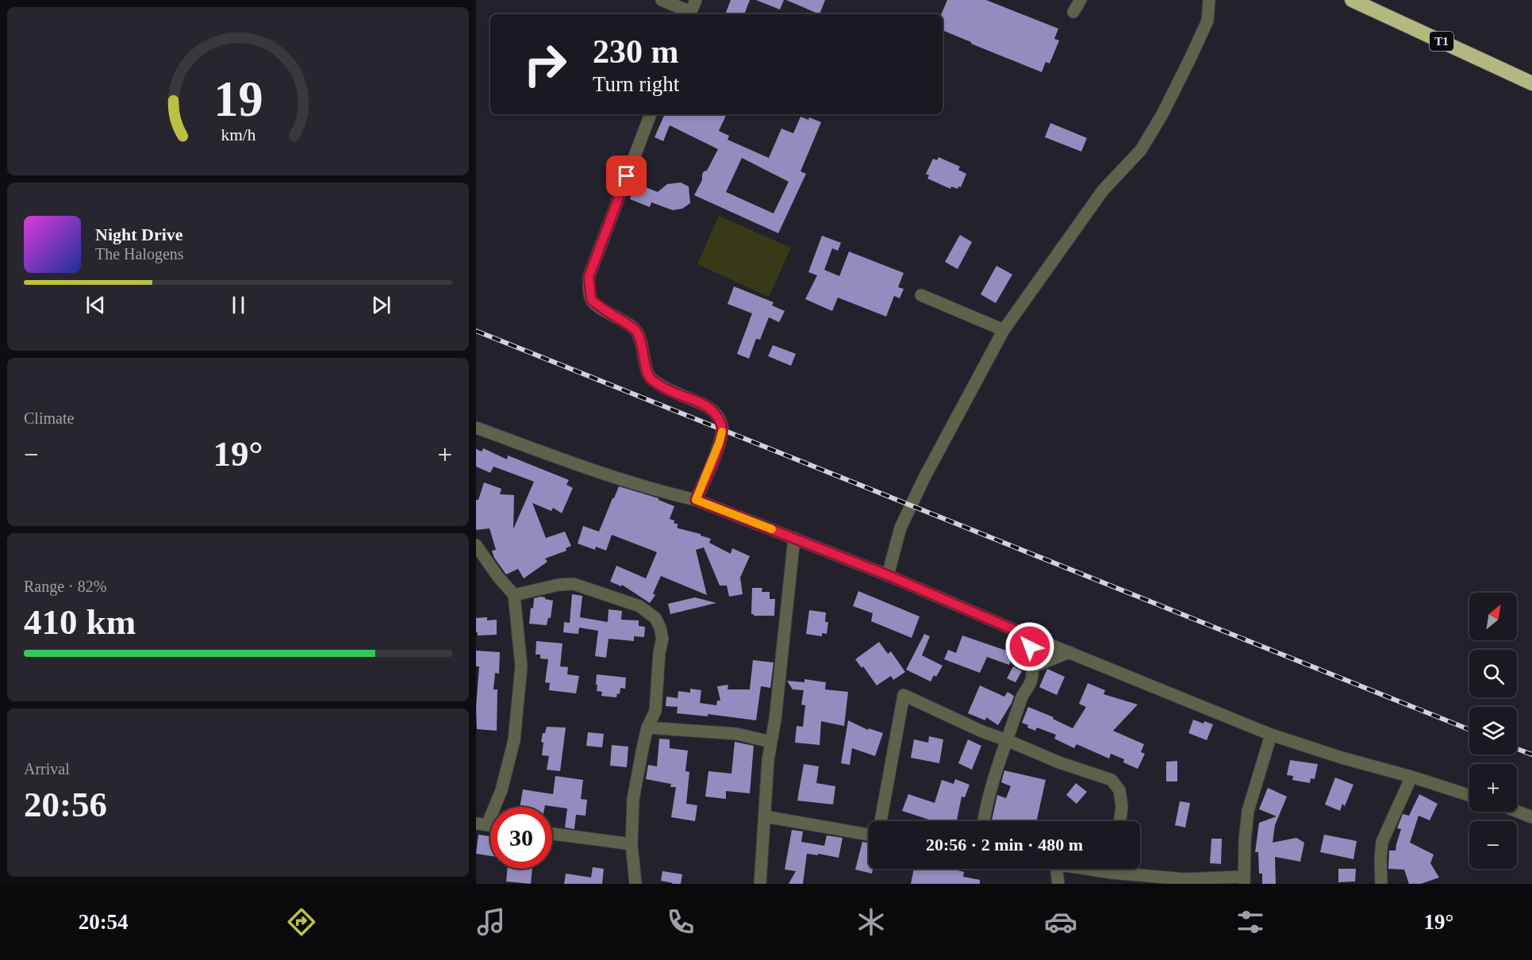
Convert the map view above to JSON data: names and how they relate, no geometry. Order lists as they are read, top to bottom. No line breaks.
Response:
{"streets":{"highway":["T1"]},"north":"top right","page":{"turn":["230 m","Turn right"],"song":["Night Drive","The Halogens"],"tile":["Climate",["Range · 82%","410 km"],["Arrival","20:56"]],"heat":["−","19°","+"],"map_buttons":["+","−"],"limit":"30","trip":"20:56 · 2 min · 480 m","tabs":["20:54","19°"],"gauge":["19","km/h"]}}
